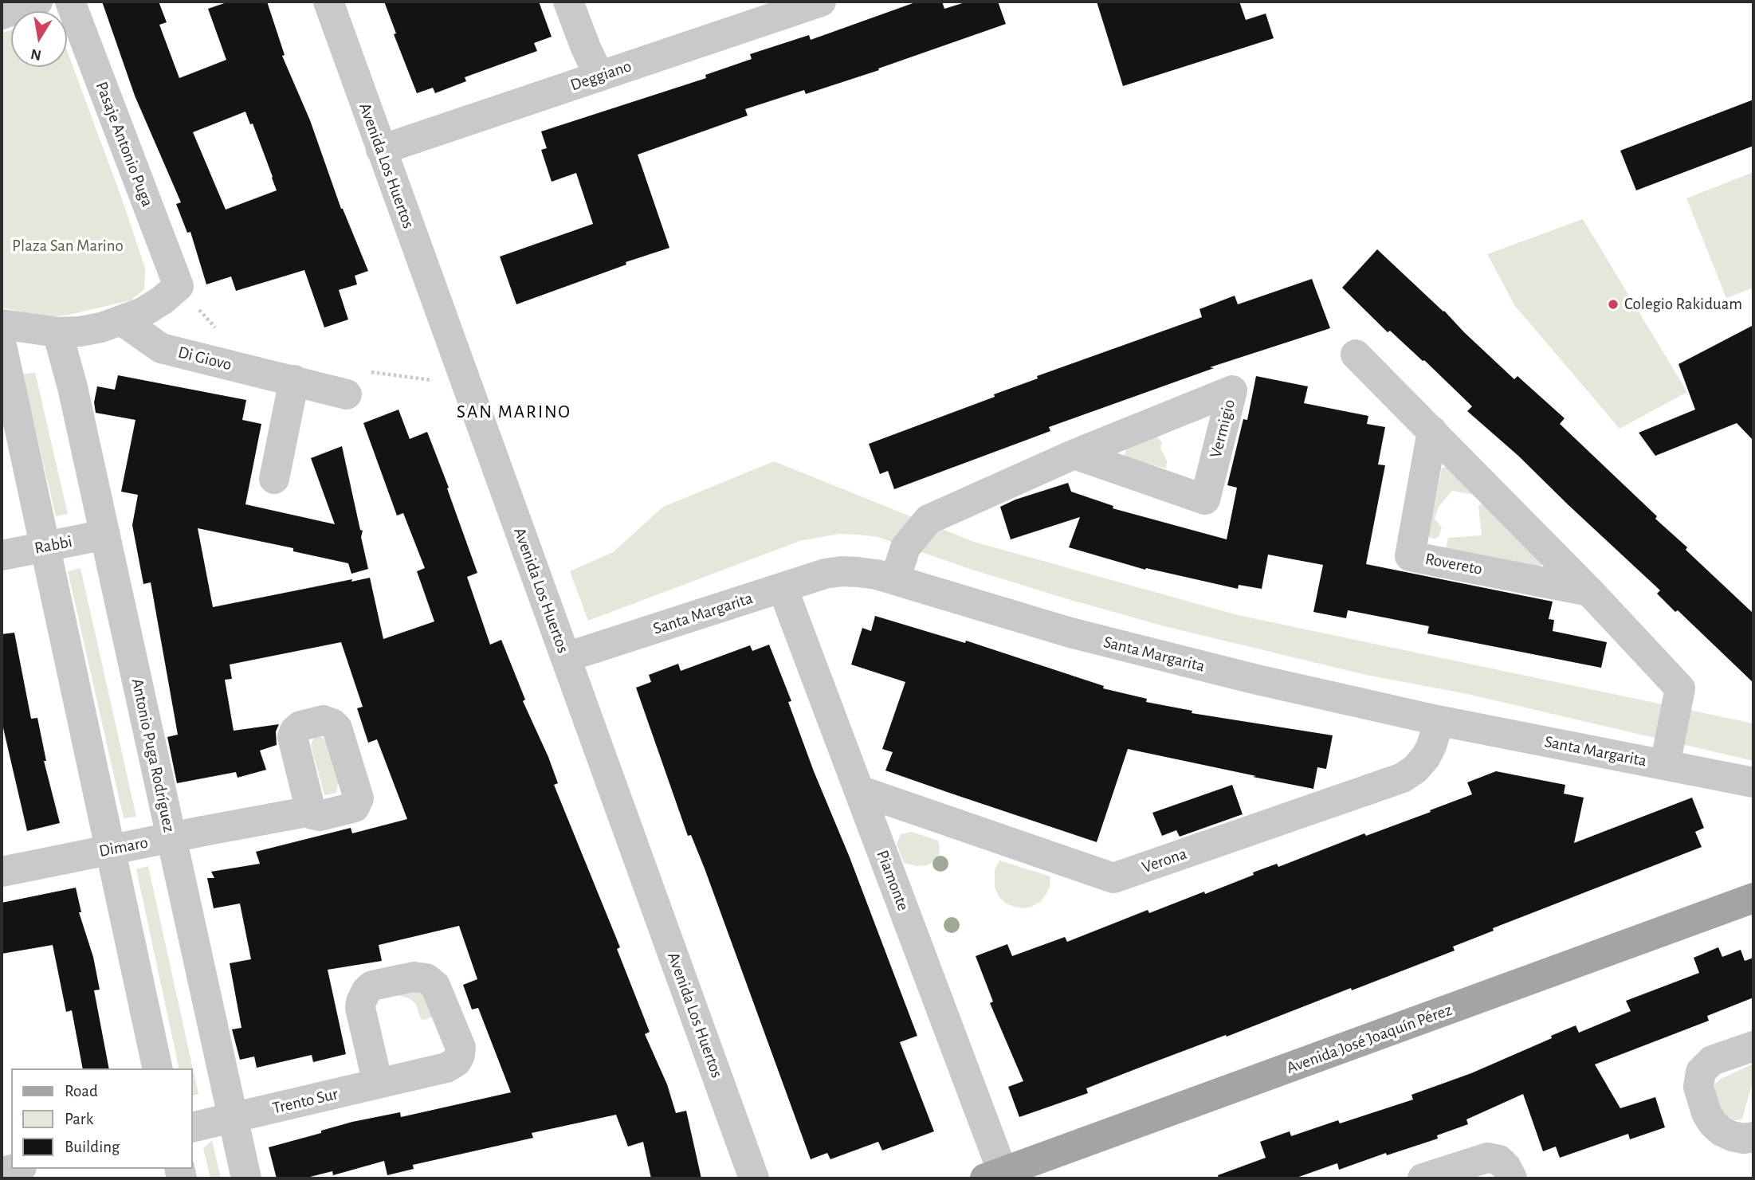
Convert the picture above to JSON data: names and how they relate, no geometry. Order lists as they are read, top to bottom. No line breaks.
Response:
{"streets":{"main road":["Avenida José Joaquín Pérez"],"street":["Deggiano","Pasaje Antonio Puga","Avenida Los Huertos","Di Giovo","Vermigio","Rabbi","Rovereto","Santa Margarita","Antonio Puga Rodríguez","Dimaro","Verona","Piamonte","Trento Sur"]},"crossings":[["Deggiano","Avenida Los Huertos"],["Pasaje Antonio Puga","Di Giovo"],["Avenida Los Huertos","Santa Margarita"],["Vermigio","Santa Margarita"],["Rabbi","Antonio Puga Rodríguez"],["Santa Margarita","Verona"],["Santa Margarita","Piamonte"],["Antonio Puga Rodríguez","Dimaro"],["Antonio Puga Rodríguez","Trento Sur"],["Verona","Piamonte"],["Piamonte","Avenida José Joaquín Pérez"]],"districts":["SAN MARINO"],"parks":["Plaza San Marino"],"places":["Colegio Rakiduam"],"legend":["Road","Park","Building"],"north":"bottom"}
